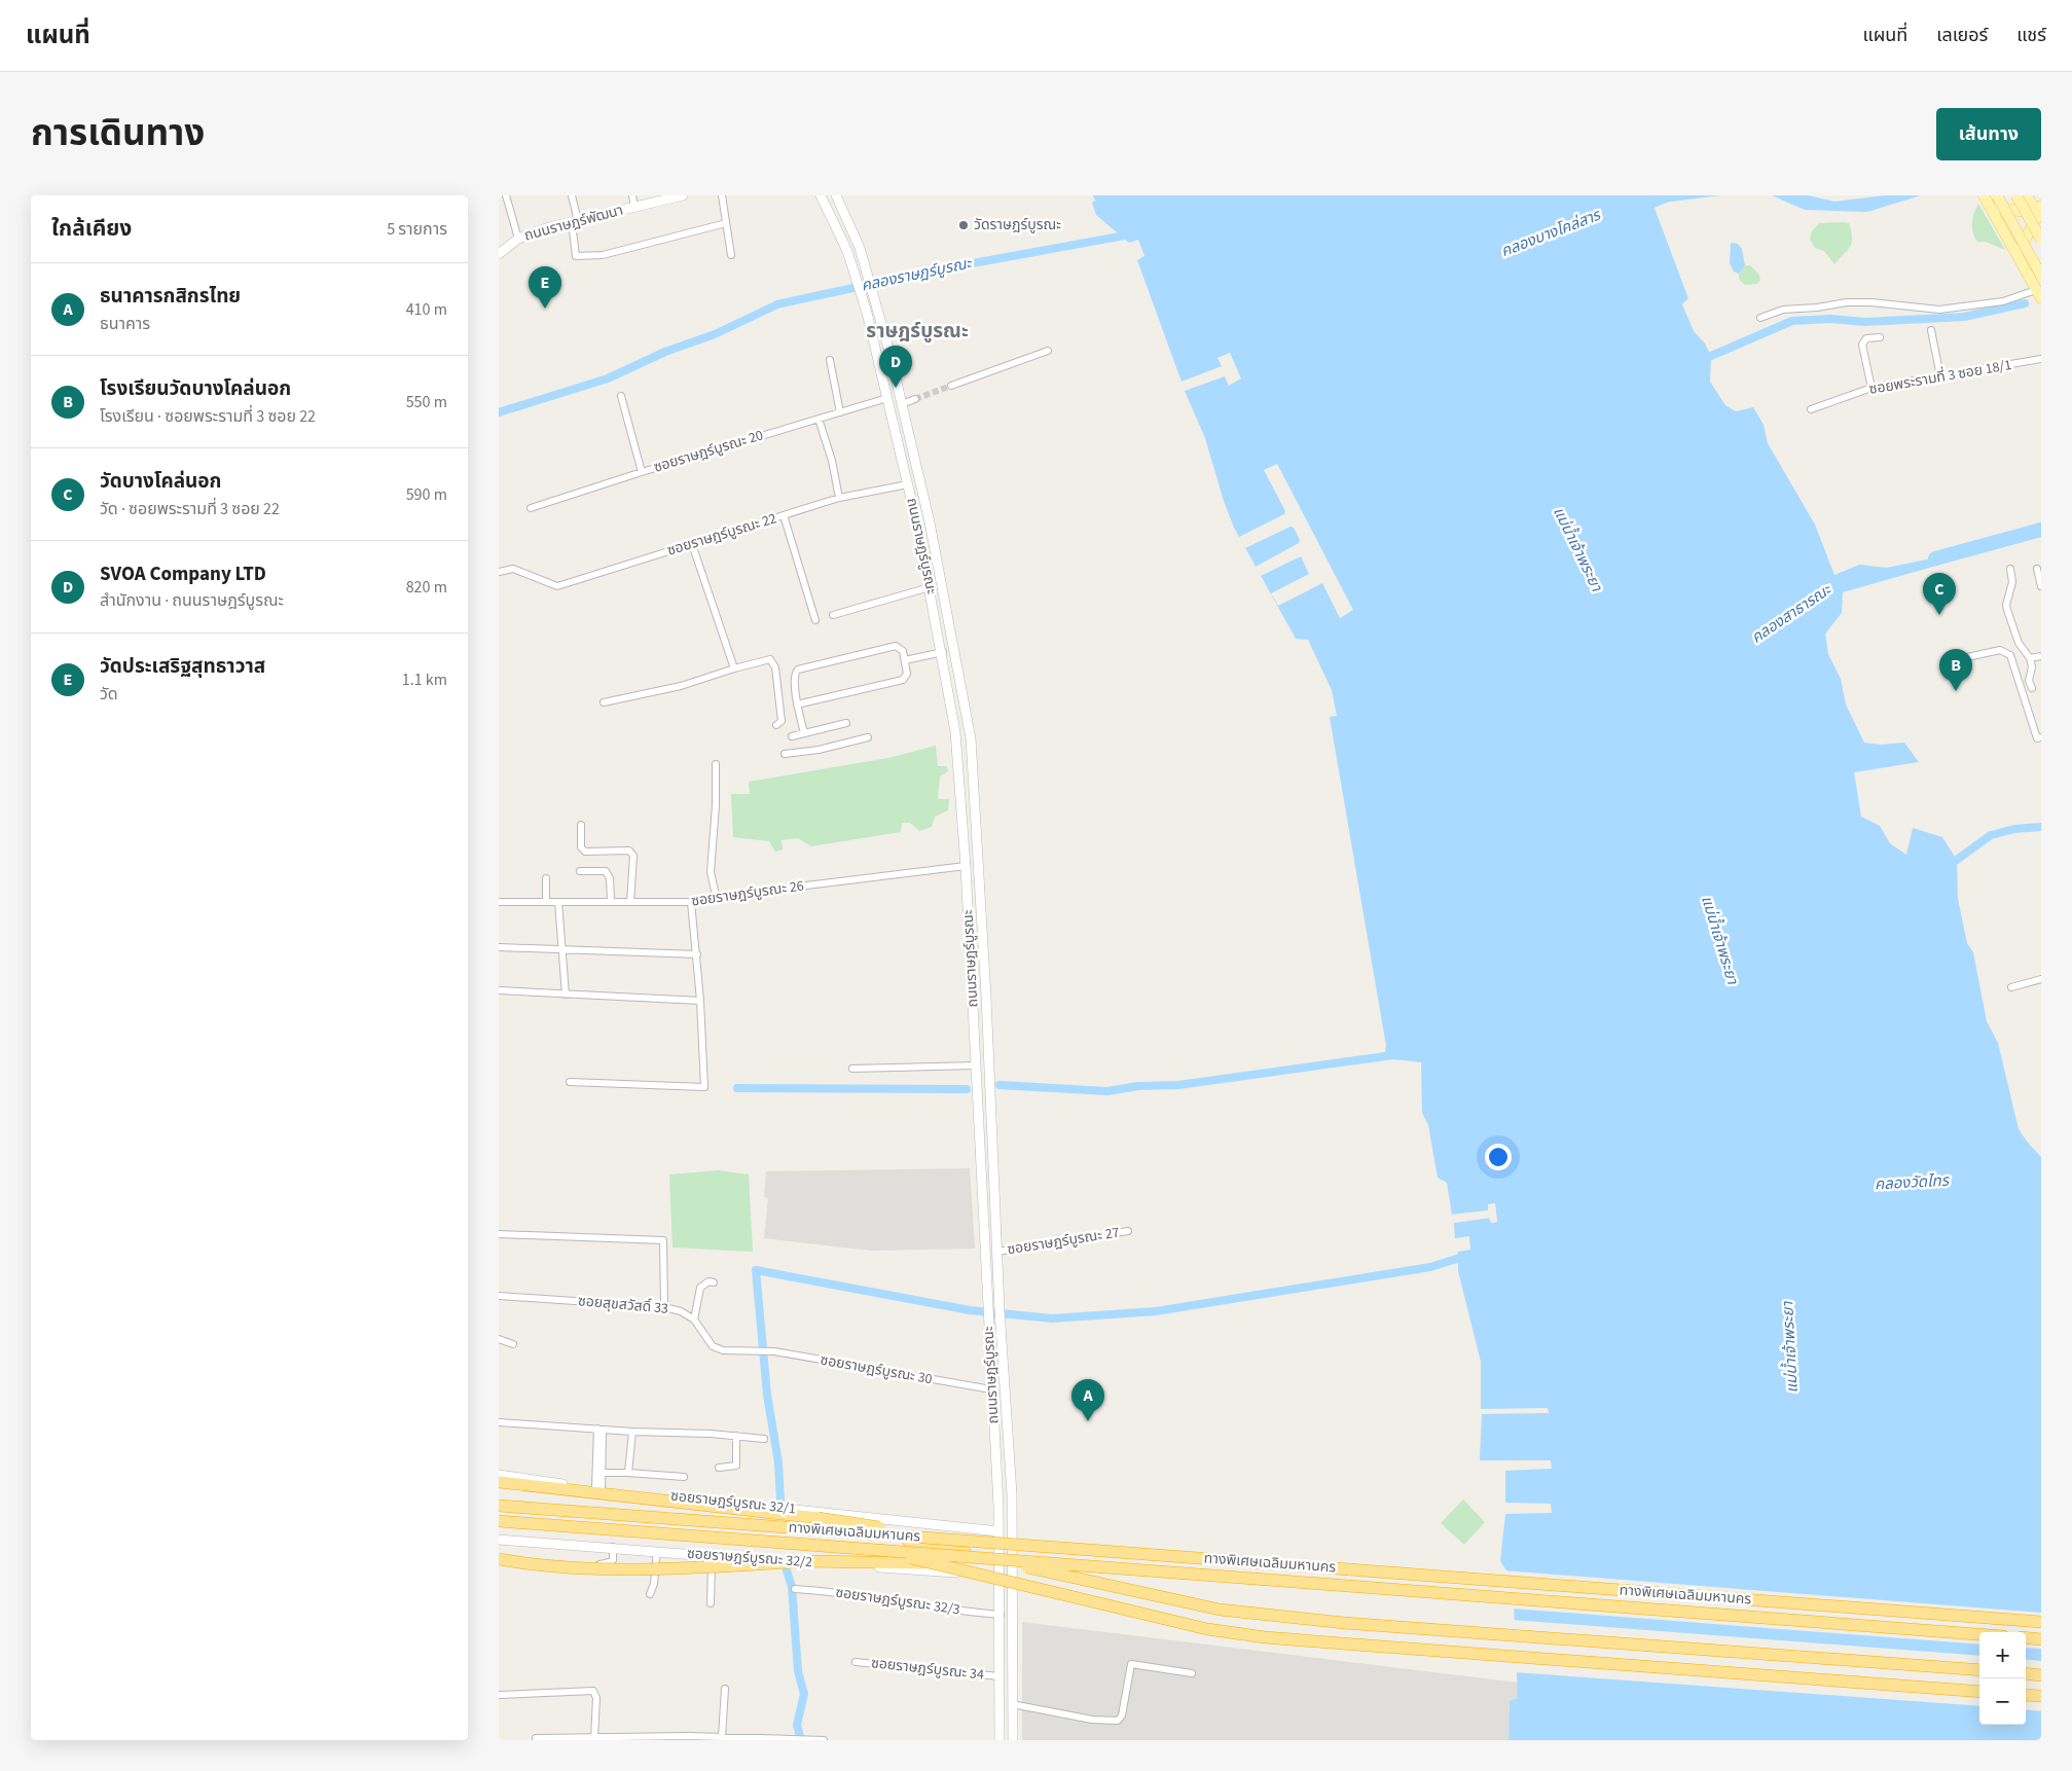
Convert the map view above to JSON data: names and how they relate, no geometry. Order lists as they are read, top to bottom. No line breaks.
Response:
{"streets":{"highway":["ทางพิเศษเฉลิมมหานคร"],"main road":["ถนนราษฎร์พัฒนา","ถนนราษฎร์บูรณะ","ซอยราษฎร์บูรณะ 32/1","ซอยราษฎร์บูรณะ 32/2"],"street":["ซอยพระรามที่ 3 ซอย 18/1","ซอยราษฎร์บูรณะ 20","ซอยราษฎร์บูรณะ 22","ซอยราษฎร์บูรณะ 26","ซอยราษฎร์บูรณะ 27","ซอยสุขสวัสดิ์ 33","ซอยราษฎร์บูรณะ 30","ซอยราษฎร์บูรณะ 32/3","ซอยราษฎร์บูรณะ 34"]},"crossings":[["ซอยราษฎร์บูรณะ 20","ถนนราษฎร์บูรณะ"],["ซอยราษฎร์บูรณะ 22","ถนนราษฎร์บูรณะ"],["ถนนราษฎร์บูรณะ","ซอยราษฎร์บูรณะ 26"],["ถนนราษฎร์บูรณะ","ซอยราษฎร์บูรณะ 27"],["ถนนราษฎร์บูรณะ","ซอยราษฎร์บูรณะ 30"],["ถนนราษฎร์บูรณะ","ซอยราษฎร์บูรณะ 32/1"],["ถนนราษฎร์บูรณะ","ซอยราษฎร์บูรณะ 32/2"],["ถนนราษฎร์บูรณะ","ซอยราษฎร์บูรณะ 32/3"],["ถนนราษฎร์บูรณะ","ซอยราษฎร์บูรณะ 34"],["ซอยสุขสวัสดิ์ 33","ซอยราษฎร์บูรณะ 30"]],"districts":["ราษฎร์บูรณะ"],"water":["คลองบางโคล่สาร","คลองราษฎร์บูรณะ","แม่น้ำเจ้าพระยา","คลองสาธารณะ","คลองวัดไทร"],"places":["วัดราษฎร์บูรณะ"],"page":{"header":"แผนที่","nav":["แผนที่","เลเยอร์","แชร์"],"title":"การเดินทาง","buttons":"เส้นทาง","heading":["ใกล้เคียง","5 รายการ"],"list":[{"mark":"A","name":"ธนาคารกสิกรไทย","note":"ธนาคาร","value":"410 m"},{"mark":"B","name":"โรงเรียนวัดบางโคล่นอก","note":"โรงเรียน · ซอยพระรามที่ 3 ซอย 22","value":"550 m"},{"mark":"C","name":"วัดบางโคล่นอก","note":"วัด · ซอยพระรามที่ 3 ซอย 22","value":"590 m"},{"mark":"D","name":"SVOA Company LTD","note":"สำนักงาน · ถนนราษฎร์บูรณะ","value":"820 m"},{"mark":"E","name":"วัดประเสริฐสุทธาวาส","note":"วัด","value":"1.1 km"}],"pins":["E","D","C","B","A"],"map_buttons":["+","−"]}}
